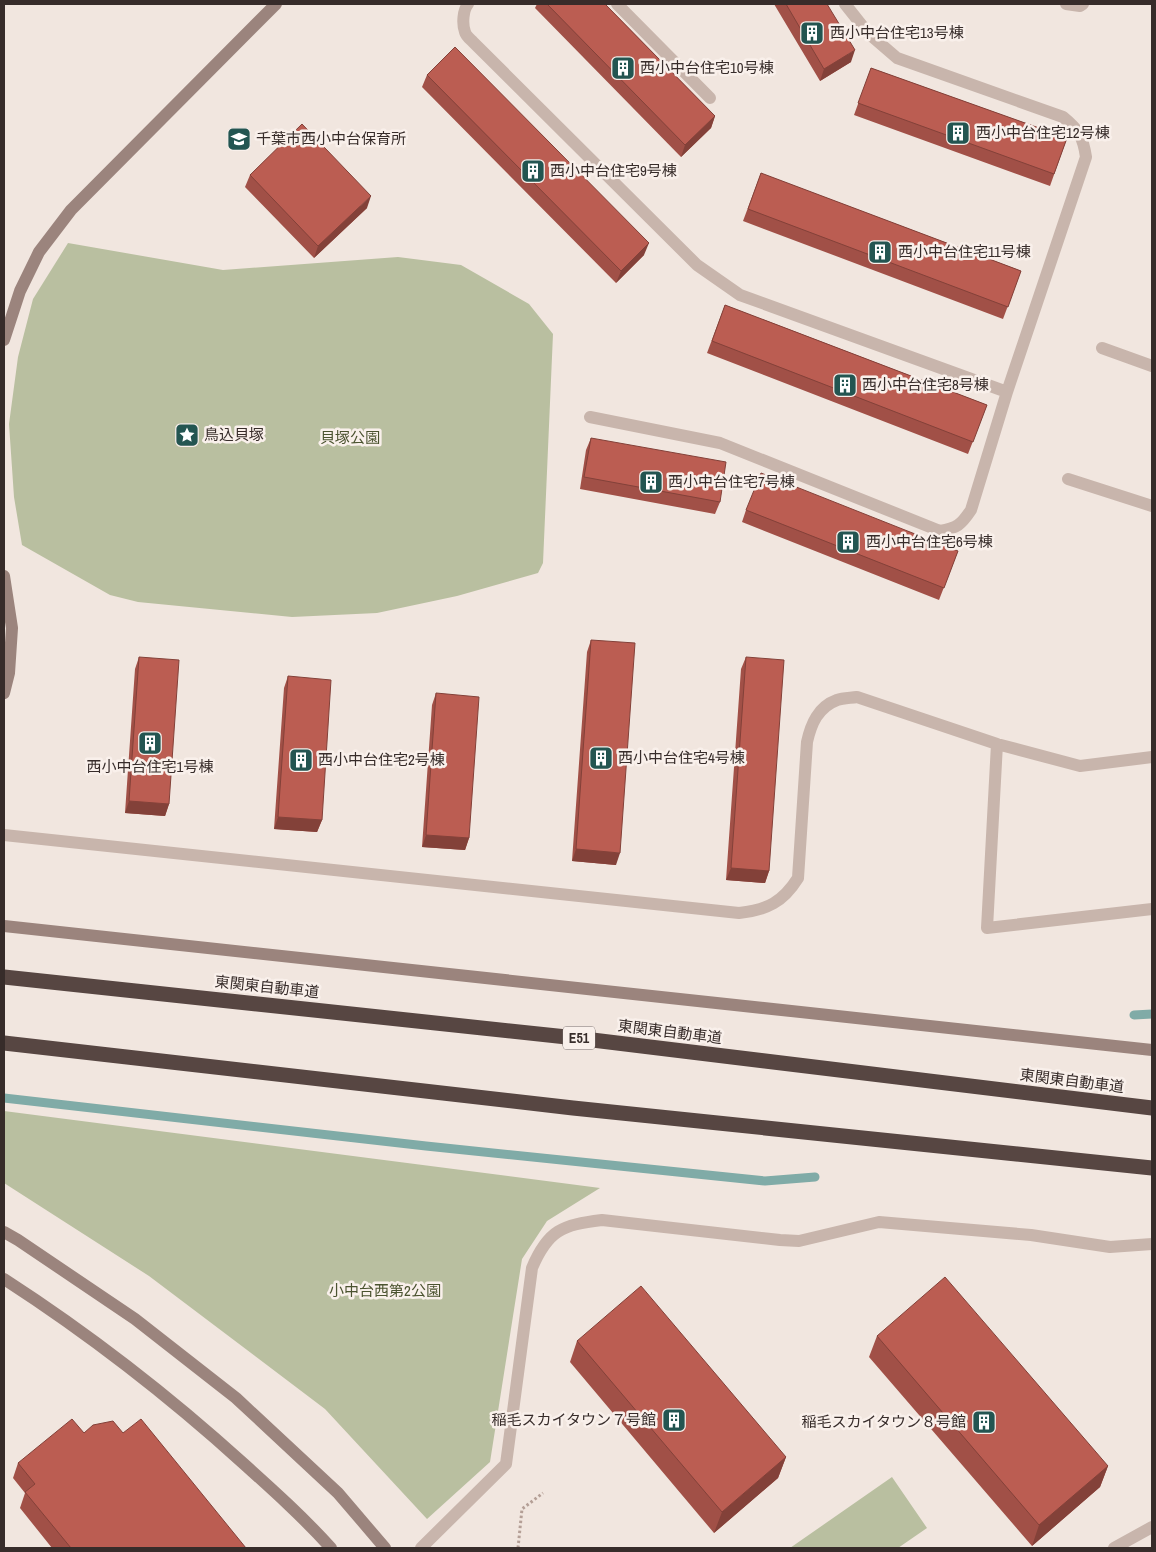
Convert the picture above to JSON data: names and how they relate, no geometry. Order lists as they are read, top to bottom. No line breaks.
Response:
{"streets":{"highway":["東関東自動車道","E51"]},"parks":["貝塚公園","小中台西第2公園"],"places":{"building":["西小中台住宅13号棟","西小中台住宅10号棟","西小中台住宅12号棟","西小中台住宅9号棟","西小中台住宅11号棟","西小中台住宅8号棟","西小中台住宅7号棟","西小中台住宅6号棟","西小中台住宅1号棟","西小中台住宅4号棟","西小中台住宅2号棟","稲毛スカイタウン７号館","稲毛スカイタウン８号館"],"school or university":["千葉市西小中台保育所"],"place":["鳥込貝塚"]}}
